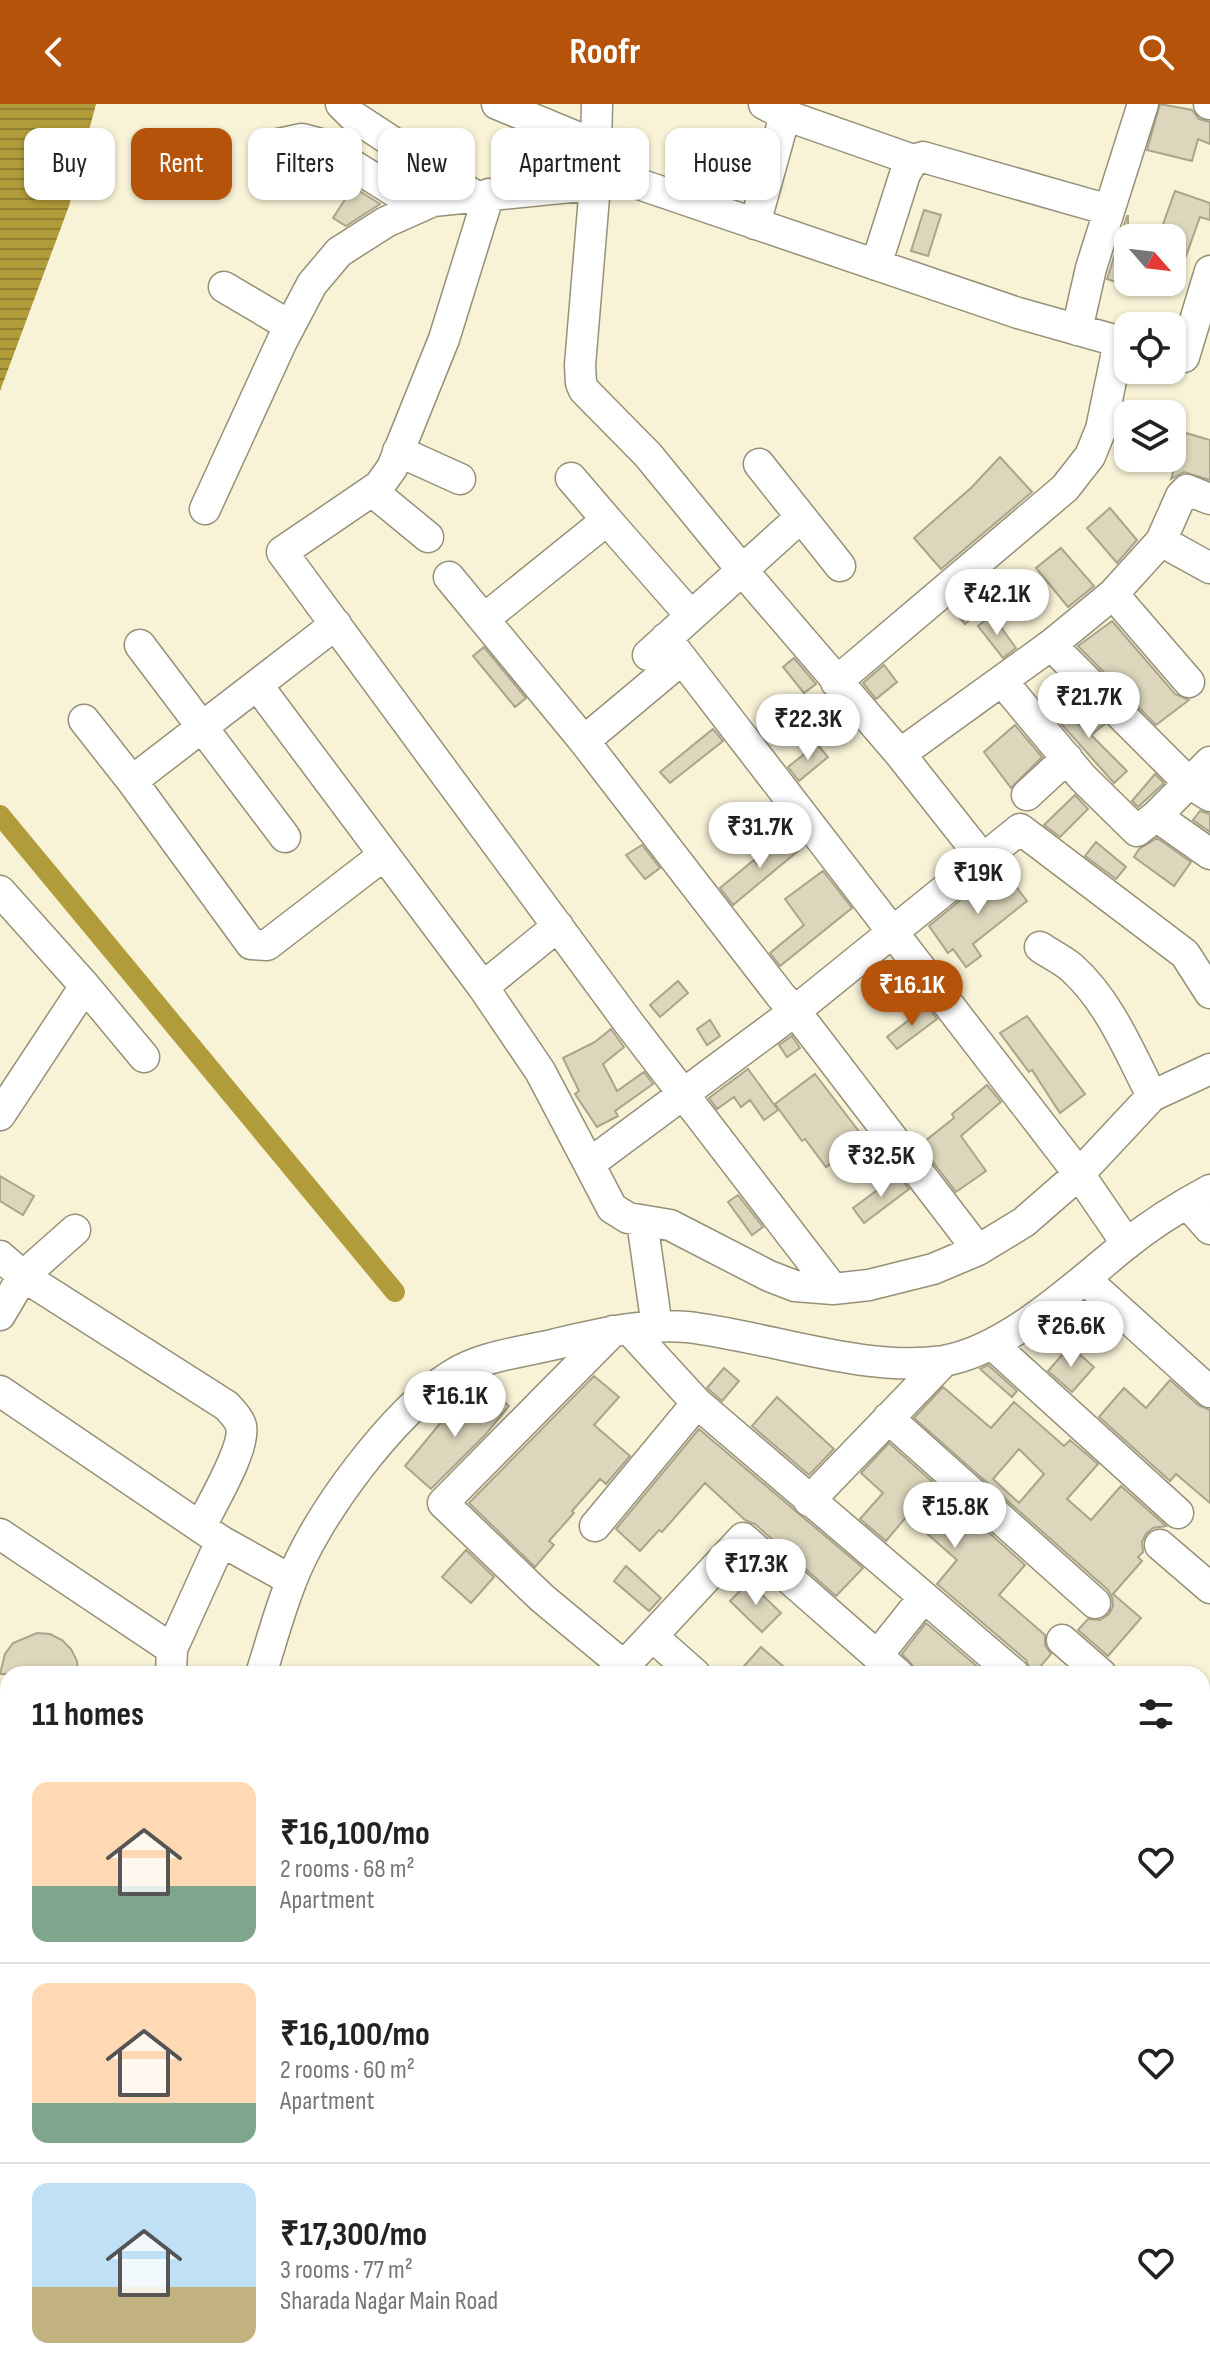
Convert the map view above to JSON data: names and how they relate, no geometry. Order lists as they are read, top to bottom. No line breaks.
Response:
{"north":"bottom right","page":{"header":"Roofr","chip":["Buy","Rent","Filters","New","Apartment","House"],"price":["₹42.1K","₹21.7K","₹22.3K","₹31.7K","₹19K","₹16.1K","₹32.5K","₹26.6K","₹16.1K","₹15.8K","₹17.3K"],"heading":"11 homes","list":[{"name":"₹16,100/mo","note":"2 rooms · 68 m² · Apartment"},{"name":"₹16,100/mo","note":"2 rooms · 60 m² · Apartment"},{"name":"₹17,300/mo","note":"3 rooms · 77 m² · Sharada Nagar Main Road"}]}}
